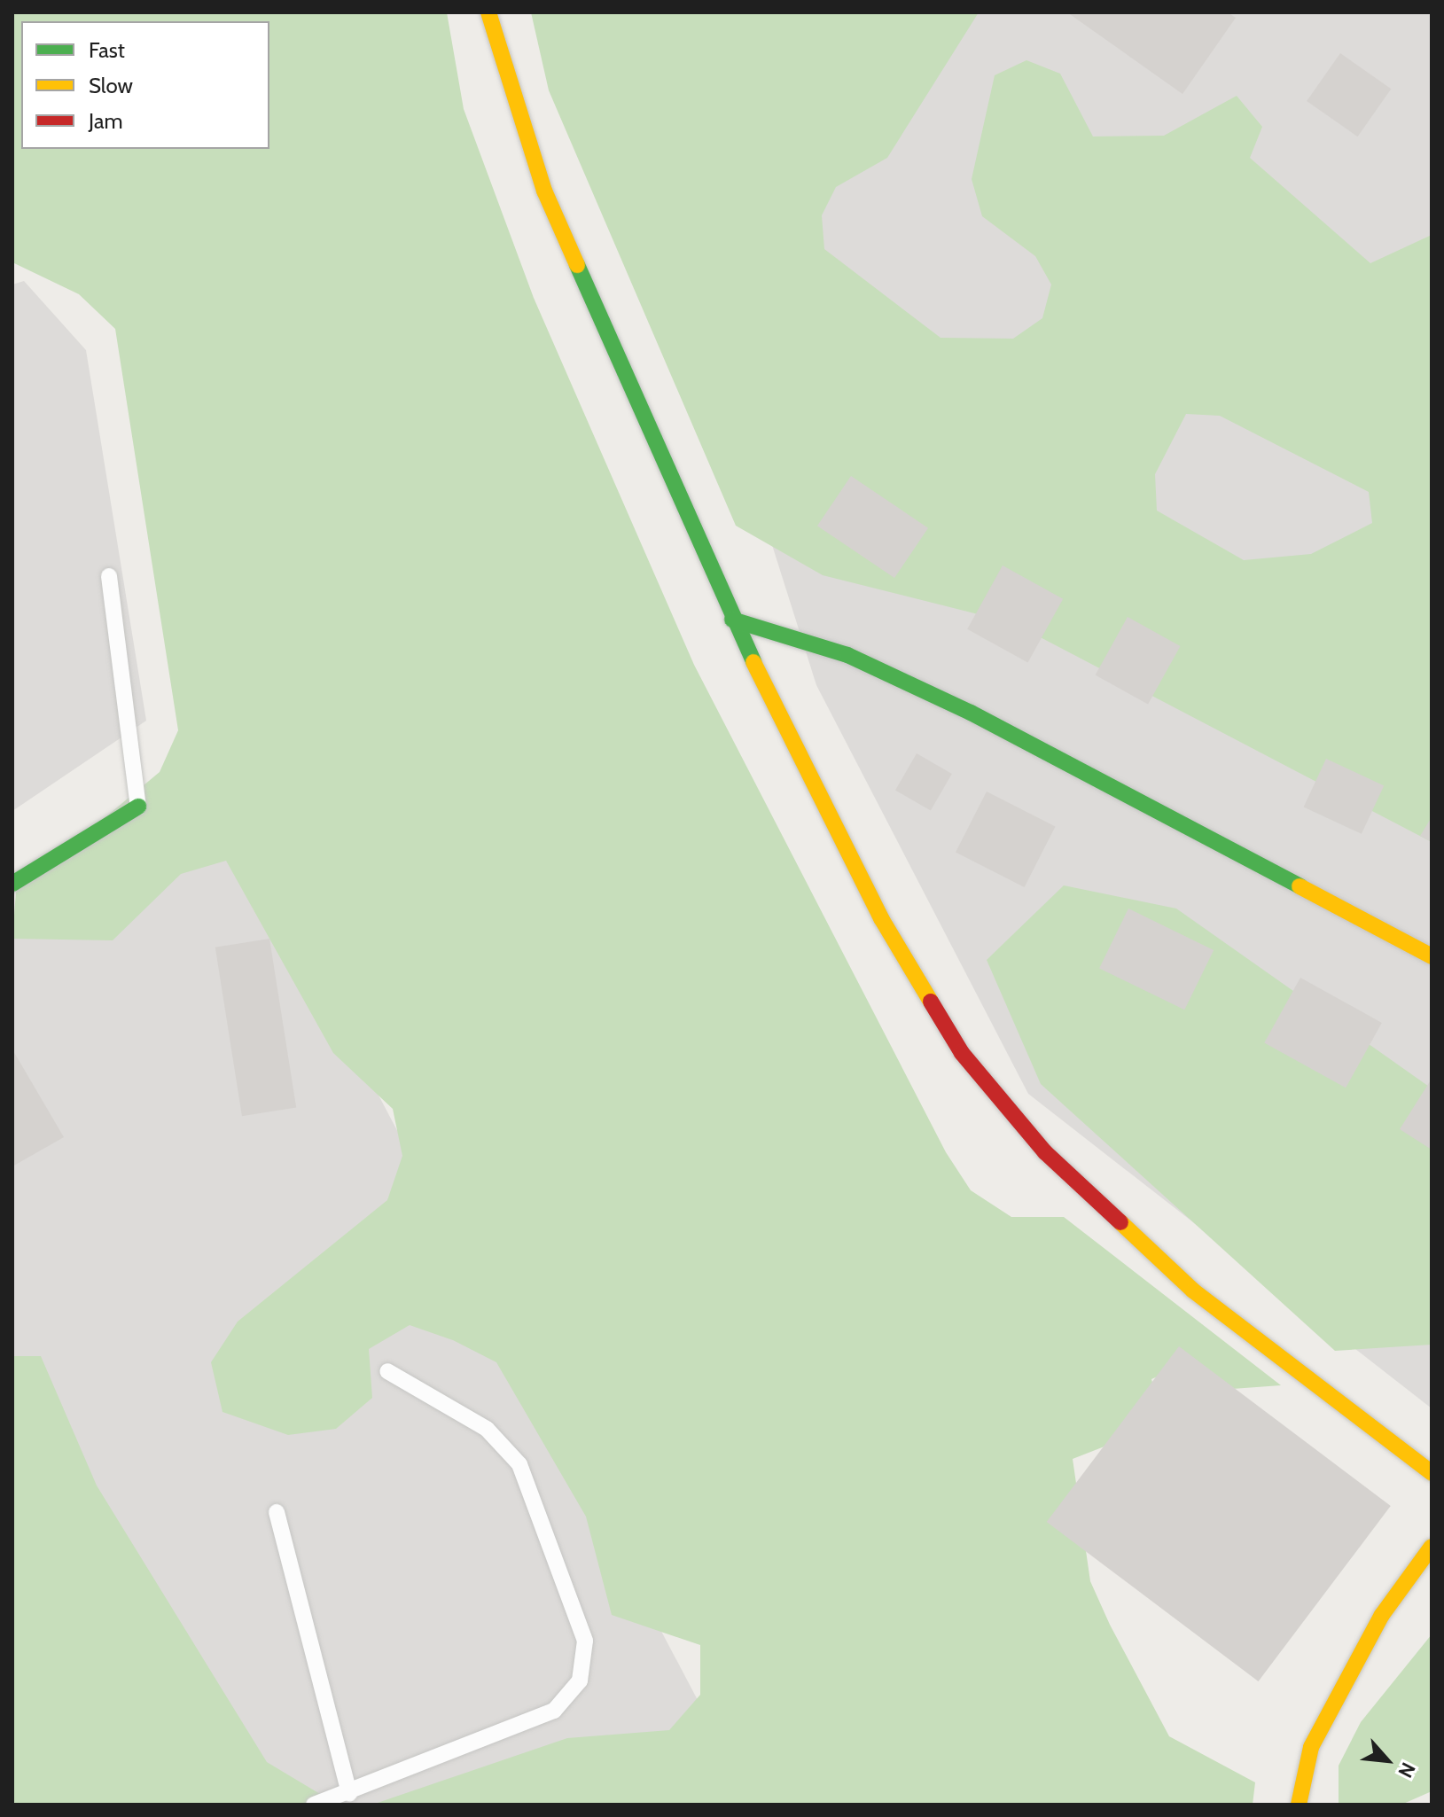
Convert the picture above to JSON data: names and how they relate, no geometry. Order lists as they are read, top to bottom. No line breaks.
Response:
{"legend":["Fast","Slow","Jam"],"north":"bottom right"}
